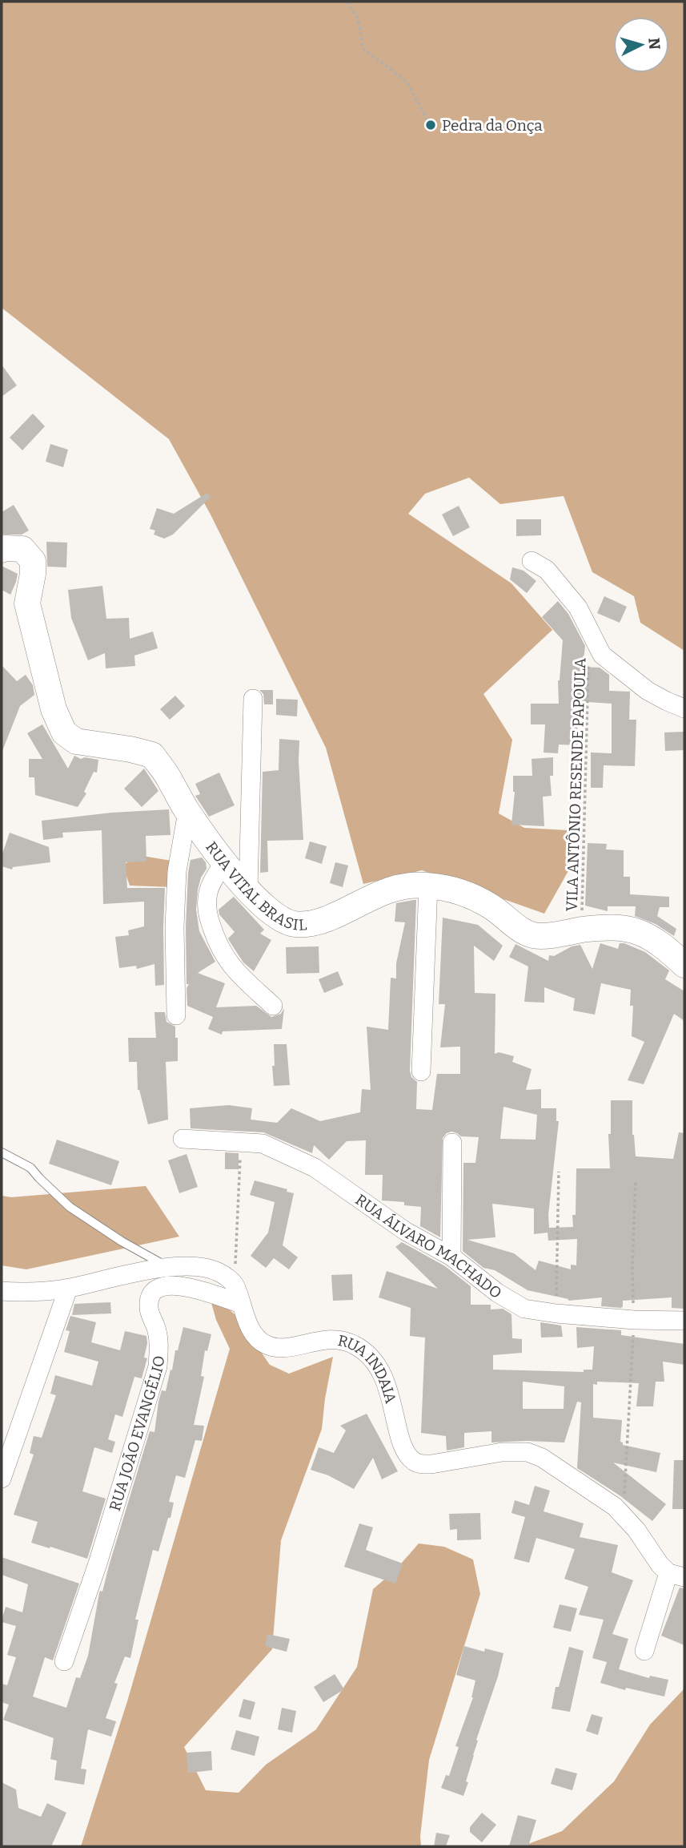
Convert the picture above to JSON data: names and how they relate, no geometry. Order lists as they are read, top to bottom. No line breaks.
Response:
{"streets":{"street":["RUA VITAL BRASIL","RUA ÁLVARO MACHADO","RUA INDAIA","RUA JOÃO EVANGÉLIO"],"path":["VILA ANTÔNIO RESENDE PAPOULA"]},"crossings":[["VILA ANTÔNIO RESENDE PAPOULA","RUA VITAL BRASIL"],["RUA INDAIA","RUA JOÃO EVANGÉLIO"]],"places":["Pedra da Onça"],"north":"right"}
